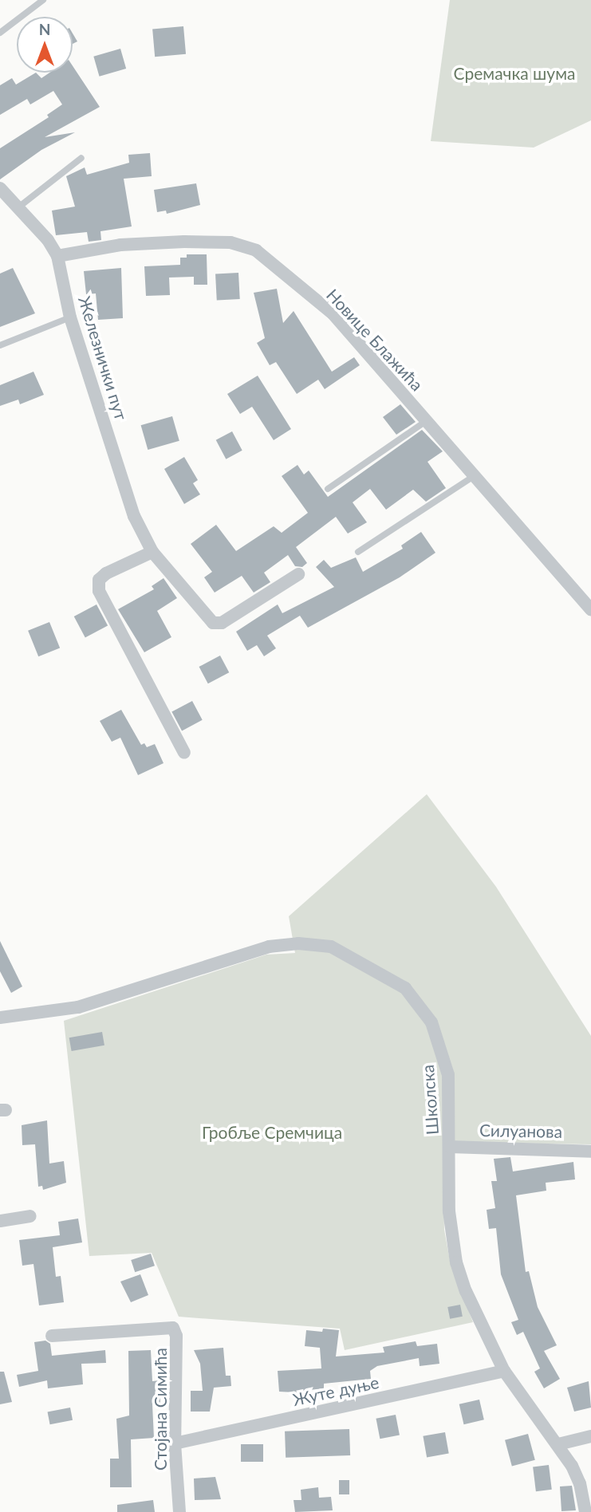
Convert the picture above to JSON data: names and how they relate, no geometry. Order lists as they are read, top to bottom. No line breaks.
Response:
{"streets":{"street":["Новице Блажића","Железнички пут","Школска","Силуанова","Жуте дуње","Стојана Симића"]},"crossings":[["Новице Блажића","Железнички пут"],["Школска","Силуанова"],["Школска","Жуте дуње"],["Жуте дуње","Стојана Симића"]],"parks":["Сремачка шума","Гробље Сремчица"],"north":"top"}
